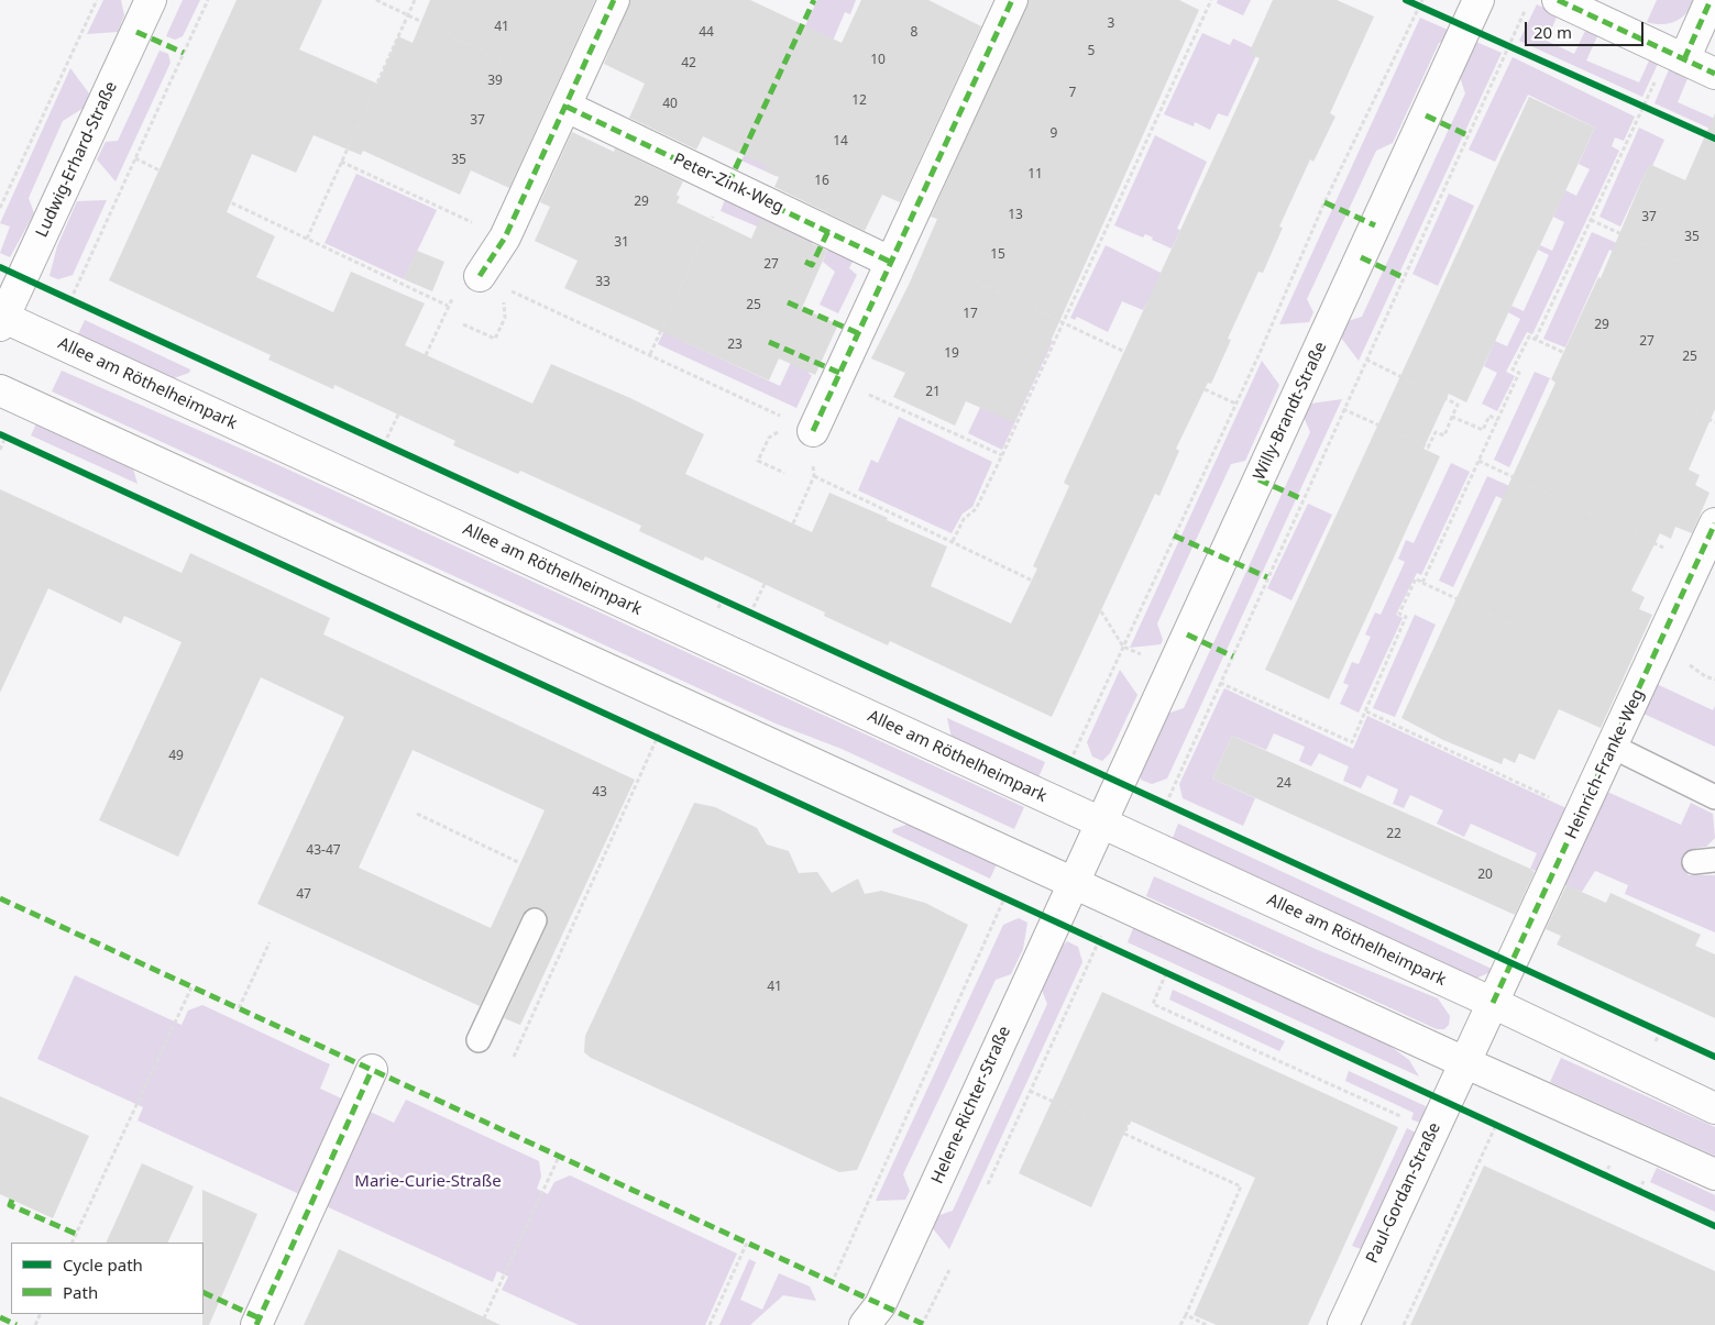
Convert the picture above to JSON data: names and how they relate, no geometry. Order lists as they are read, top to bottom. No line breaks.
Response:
{"streets":{"street":["Ludwig-Erhard-Straße","Peter-Zink-Weg","Allee am Röthelheimpark","Willy-Brandt-Straße","Heinrich-Franke-Weg","Helene-Richter-Straße","Paul-Gordan-Straße"]},"crossings":[["Ludwig-Erhard-Straße","Allee am Röthelheimpark"],["Allee am Röthelheimpark","Willy-Brandt-Straße"],["Allee am Röthelheimpark","Heinrich-Franke-Weg"]],"parks":["Marie-Curie-Straße"],"house_numbers":["3","41","44","8","5","10","42","39","7","12","40","37","9","14","35","11","16","29","13","37","35","31","15","27","33","25","17","29","27","23","19","25","21","49","24","43","22","43-47","20","47","41"],"legend":["Cycle path","Path"],"scale_bar":"20 m"}
